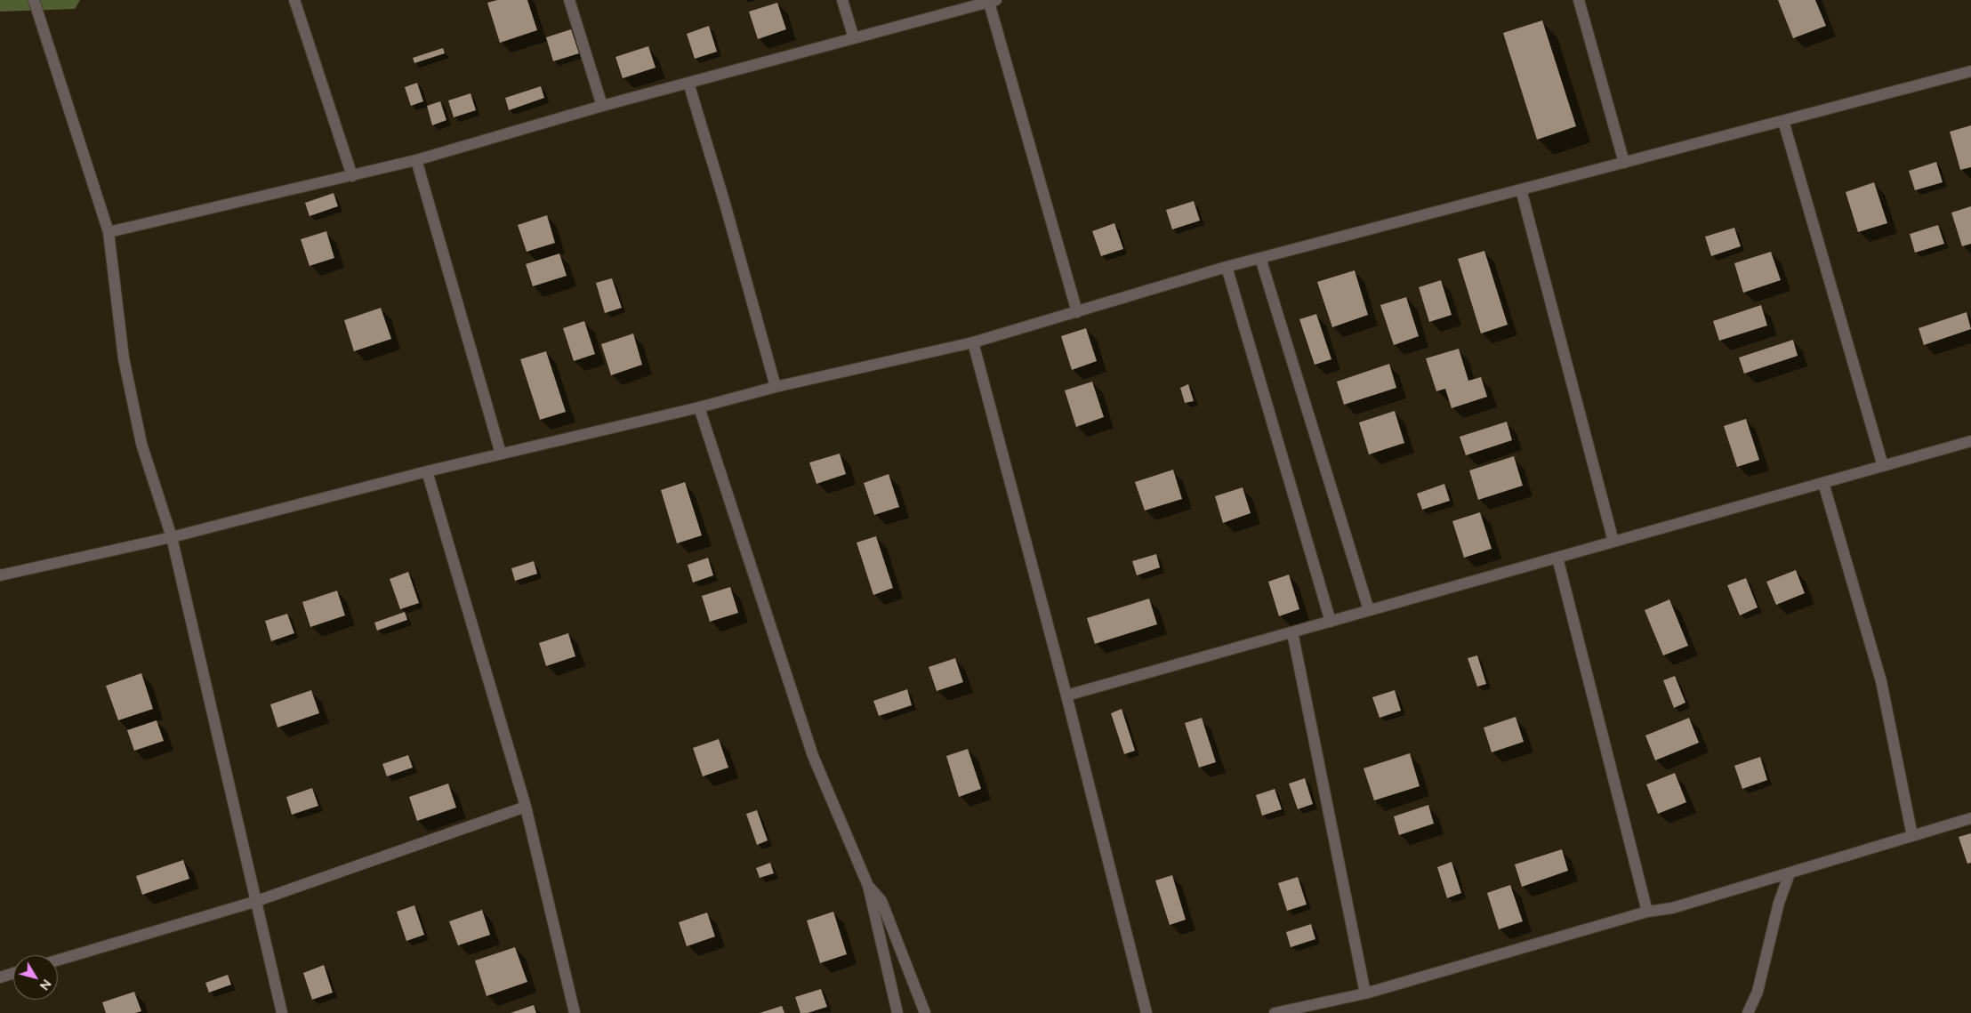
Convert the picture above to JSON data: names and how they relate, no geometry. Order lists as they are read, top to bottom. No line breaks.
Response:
{"north":"bottom right"}
